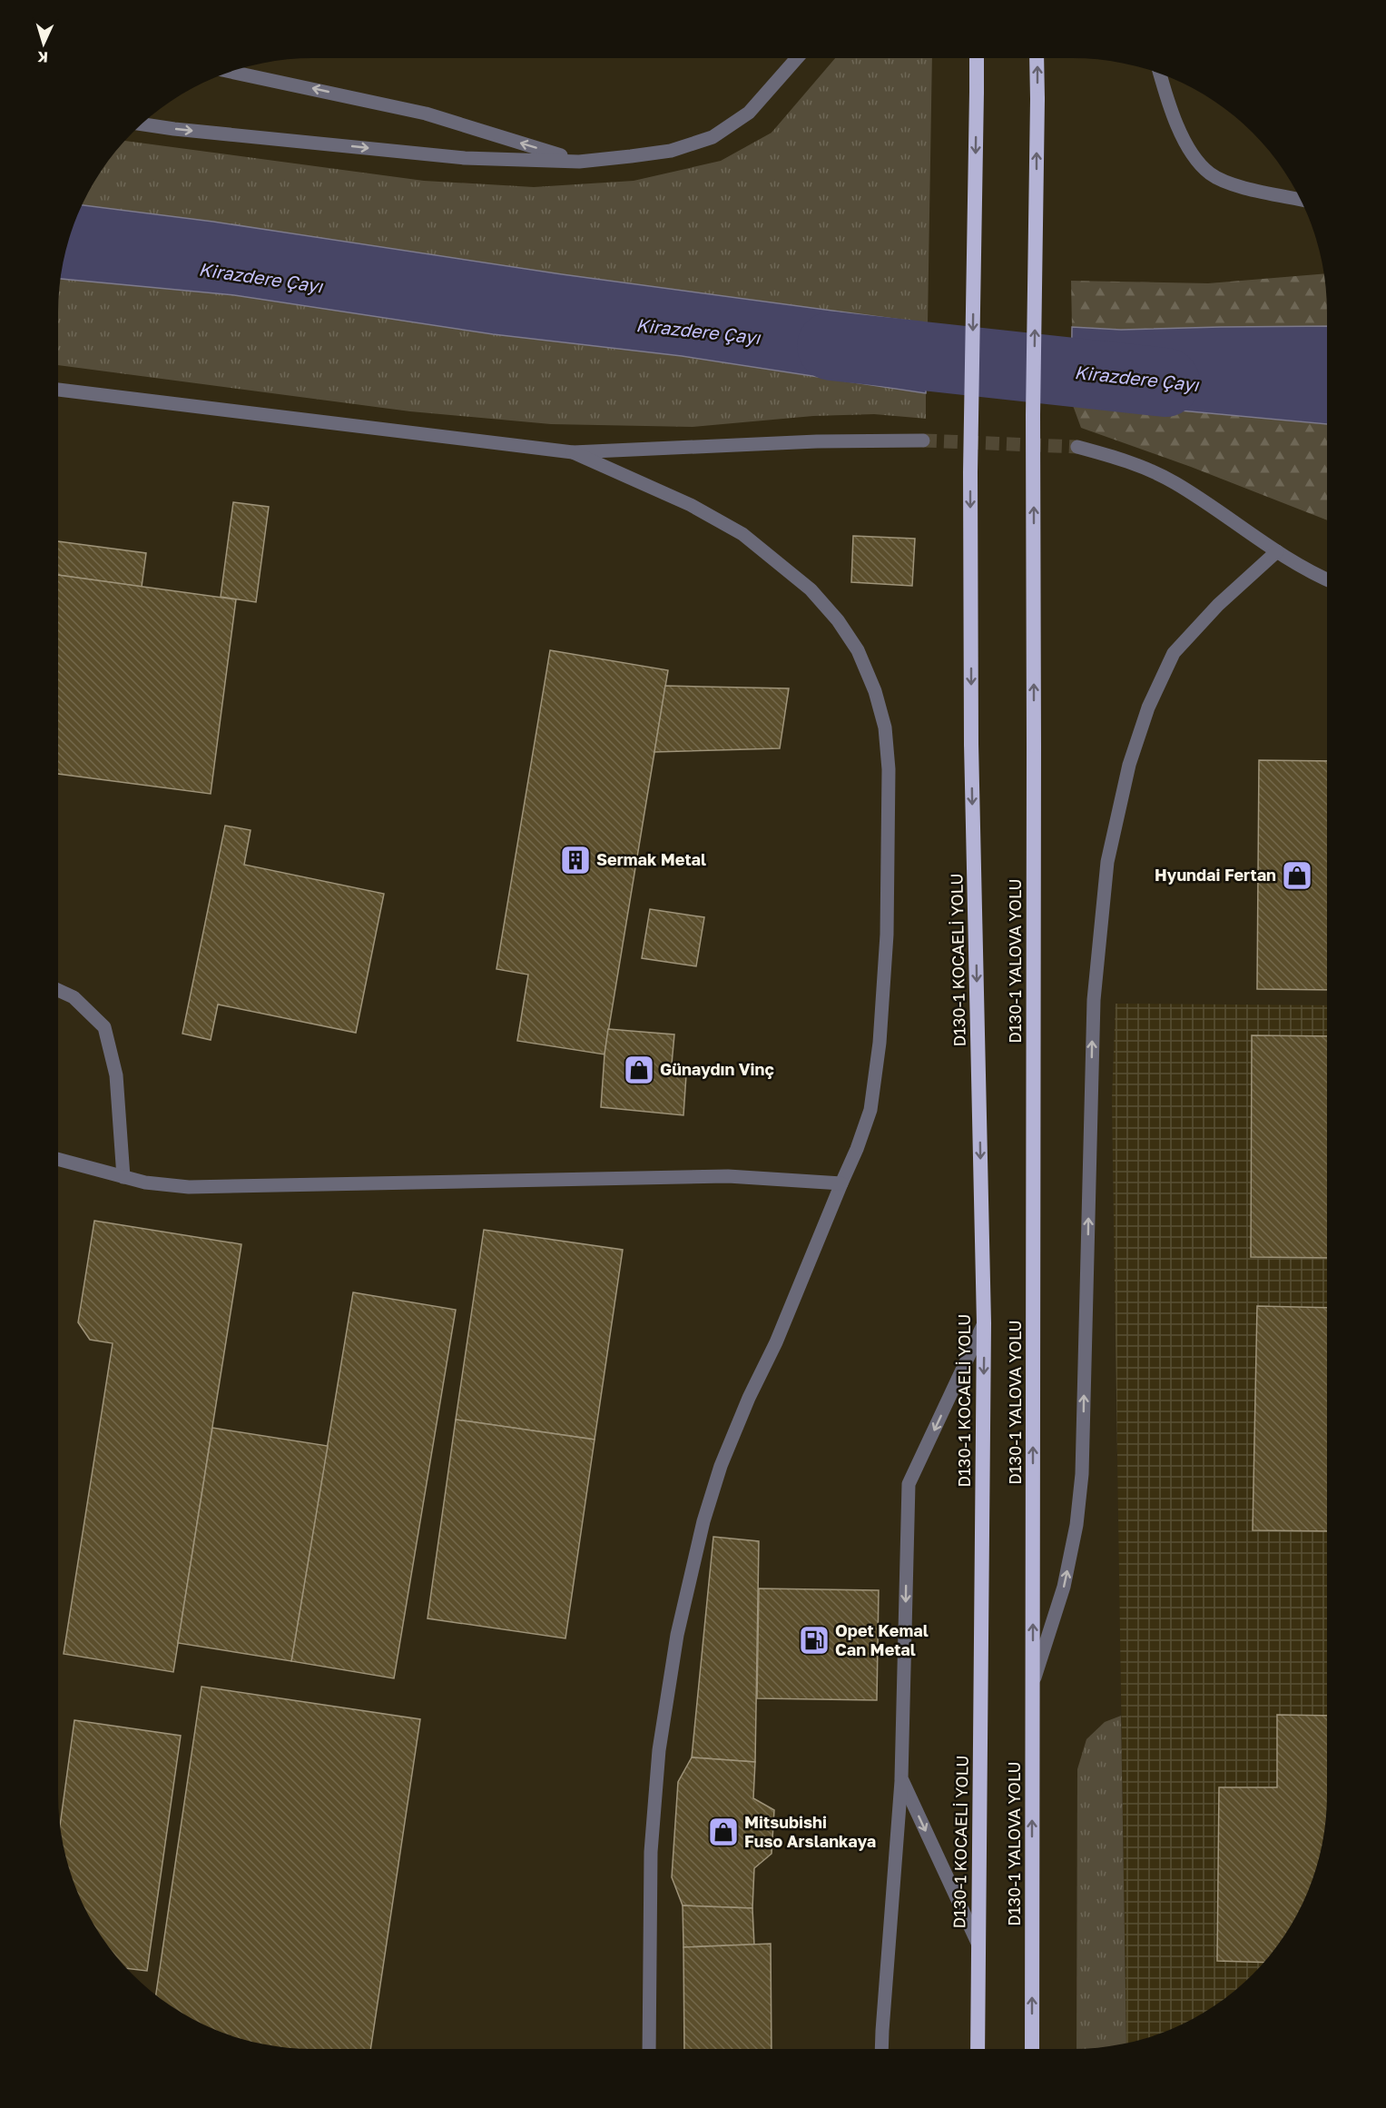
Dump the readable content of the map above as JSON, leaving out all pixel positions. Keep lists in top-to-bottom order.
{
  "streets": {
    "highway": ["D130-1 KOCAELİ YOLU", "D130-1 YALOVA YOLU"]
  },
  "one_way": ["D130-1 KOCAELİ YOLU", "D130-1 YALOVA YOLU"],
  "water": ["Kirazdere Çayı"],
  "places": {
    "building": ["Sermak Metal"],
    "shop": ["Hyundai Fertan", "Günaydın Vinç", "Mitsubishi Fuso Arslankaya"],
    "fuel station": ["Opet Kemal Can Metal"]
  },
  "north": "bottom"
}
